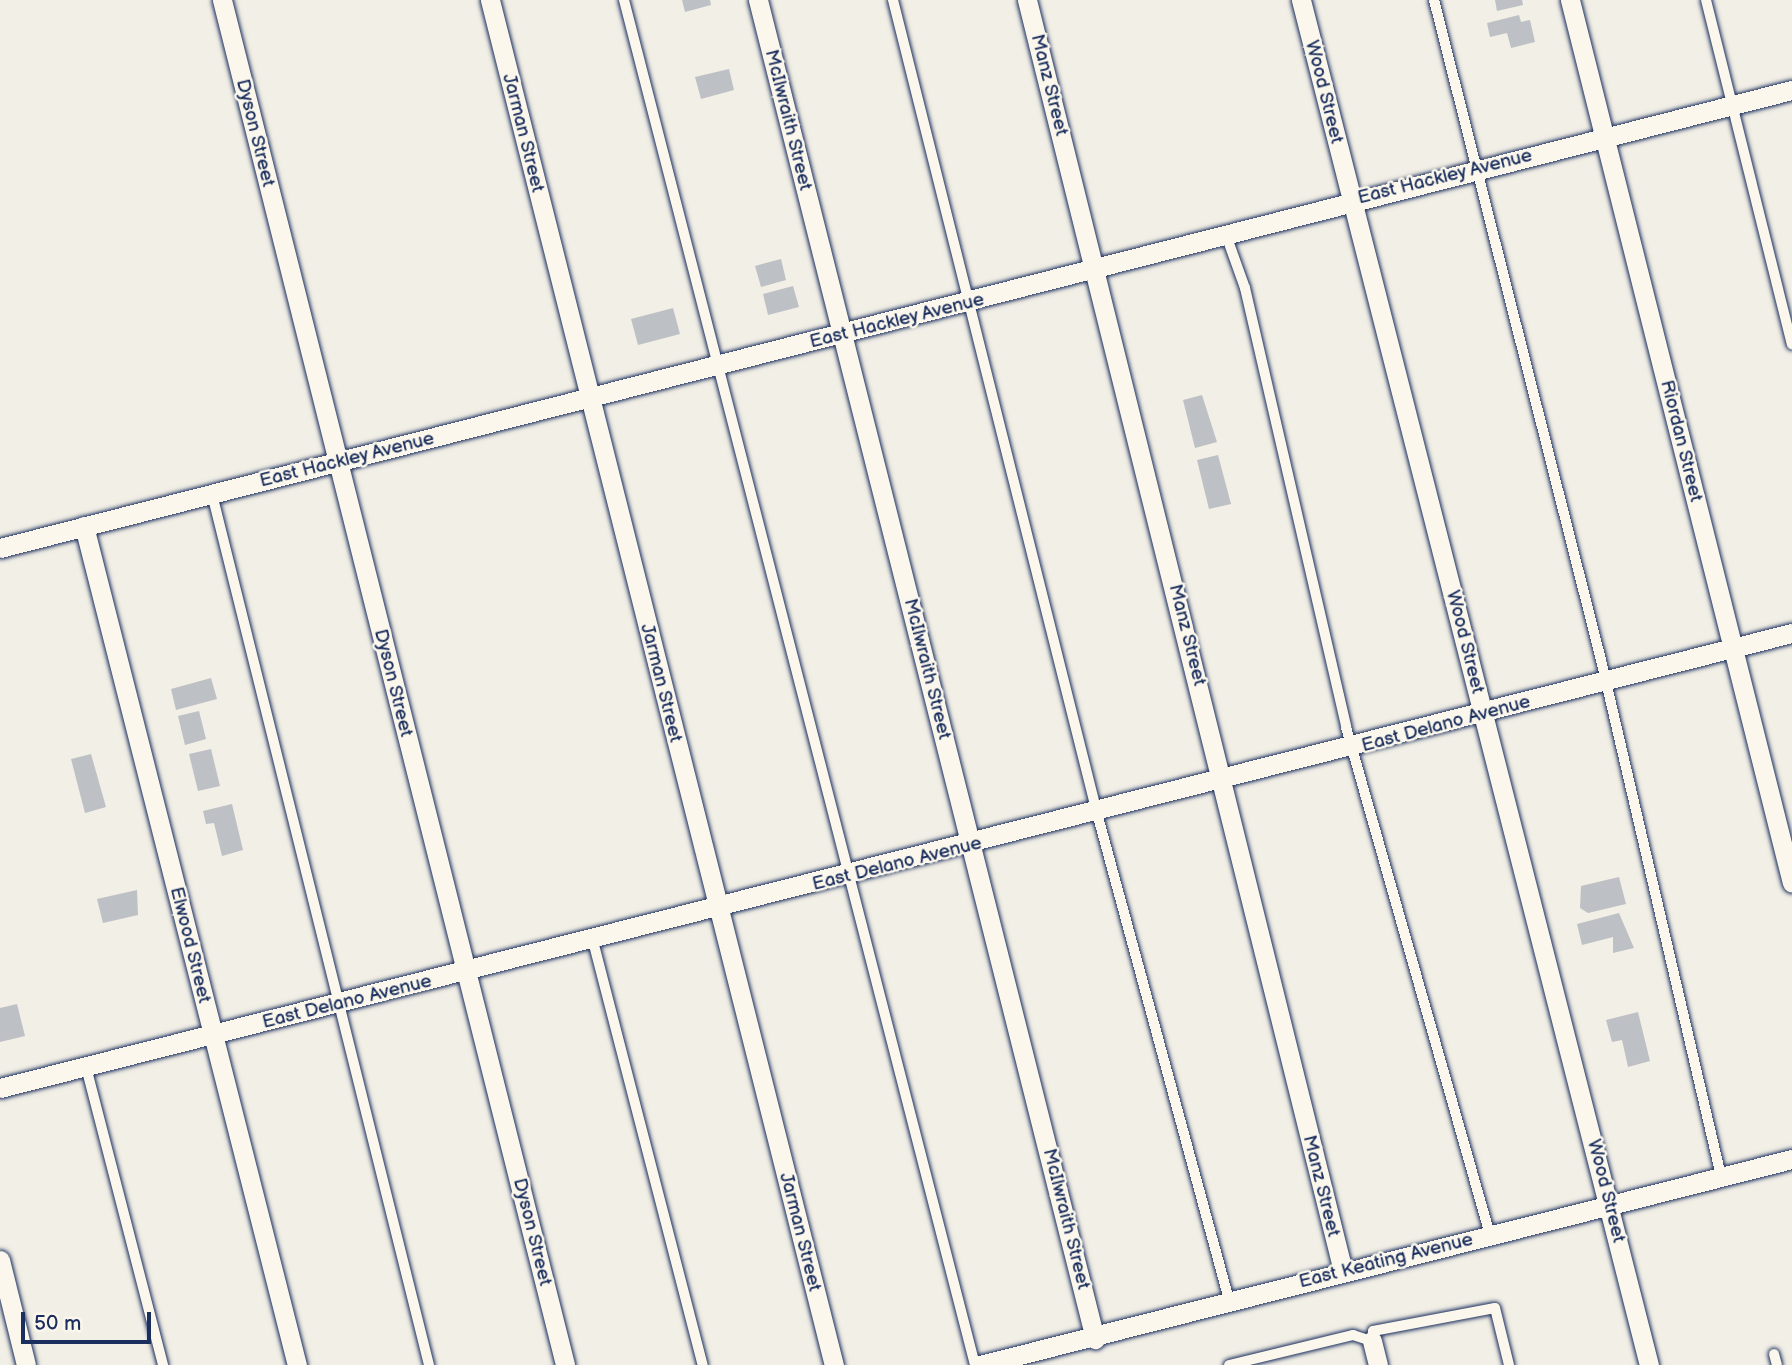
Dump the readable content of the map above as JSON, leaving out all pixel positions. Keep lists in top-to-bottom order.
{
  "streets": {
    "street": [
      "Manz Street",
      "Wood Street",
      "McIlwraith Street",
      "Dyson Street",
      "Jarman Street",
      "East Hackley Avenue",
      "Riordan Street",
      "East Delano Avenue",
      "Elwood Street",
      "East Keating Avenue"
    ]
  },
  "crossings": [
    ["Manz Street", "East Hackley Avenue"],
    ["Manz Street", "East Delano Avenue"],
    ["Manz Street", "East Keating Avenue"],
    ["Wood Street", "East Hackley Avenue"],
    ["Wood Street", "East Delano Avenue"],
    ["Wood Street", "East Keating Avenue"],
    ["McIlwraith Street", "East Hackley Avenue"],
    ["McIlwraith Street", "East Delano Avenue"],
    ["McIlwraith Street", "East Keating Avenue"],
    ["Dyson Street", "East Hackley Avenue"],
    ["Dyson Street", "East Delano Avenue"],
    ["Jarman Street", "East Hackley Avenue"],
    ["Jarman Street", "East Delano Avenue"],
    ["East Hackley Avenue", "Riordan Street"],
    ["East Hackley Avenue", "Elwood Street"],
    ["Riordan Street", "East Delano Avenue"],
    ["East Delano Avenue", "Elwood Street"]
  ],
  "scale_bar": "50 m"
}
